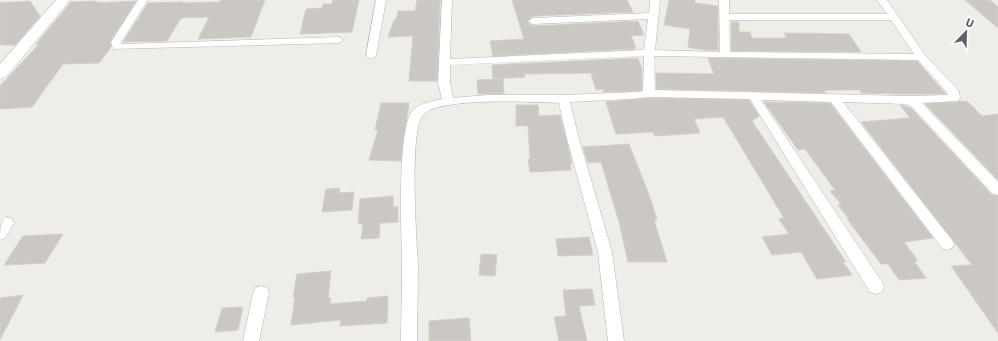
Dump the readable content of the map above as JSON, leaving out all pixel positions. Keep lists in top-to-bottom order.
{
  "north": "top right"
}
